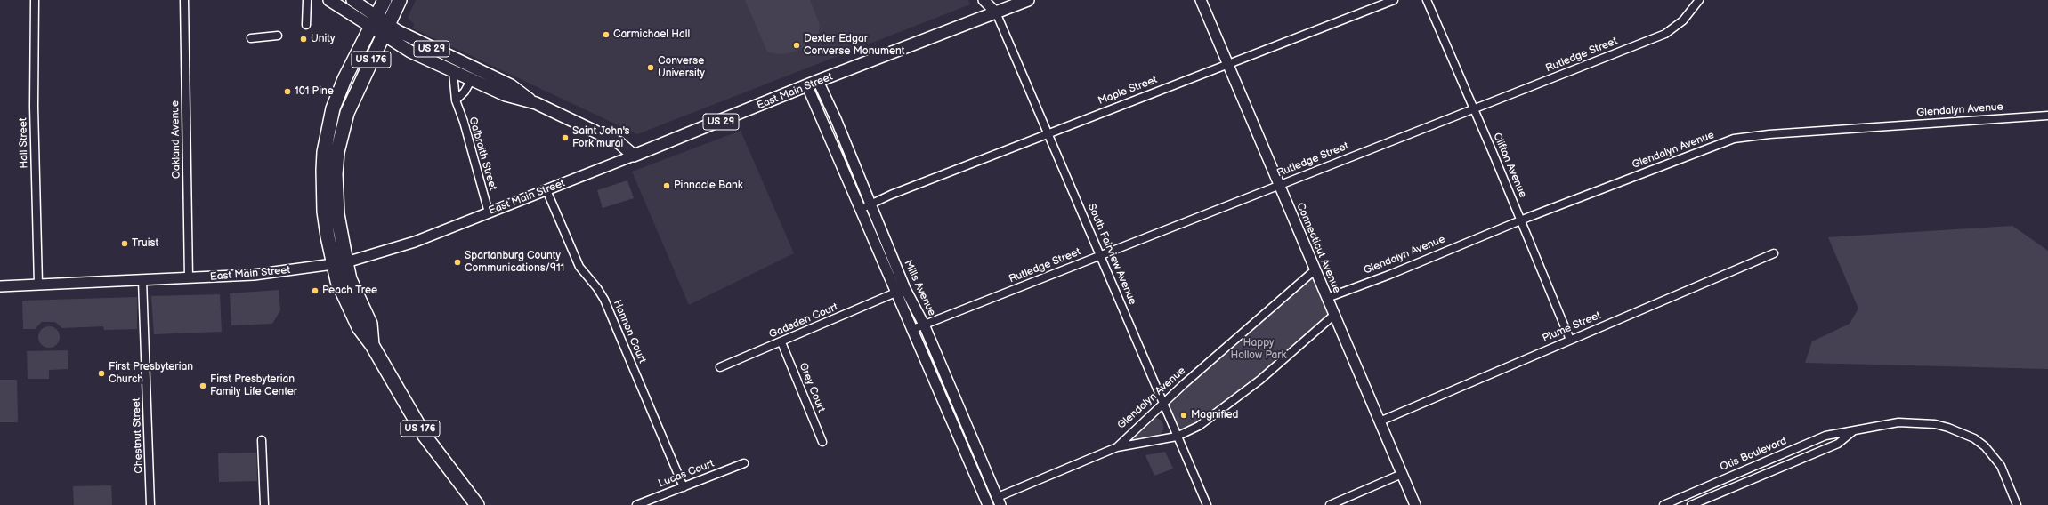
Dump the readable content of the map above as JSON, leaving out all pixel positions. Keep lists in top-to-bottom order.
{
  "streets": {
    "highway": ["US 176"],
    "main road": ["US 29", "East Main Street"],
    "street": [
      "Rutledge Street",
      "Maple Street",
      "Glendalyn Avenue",
      "Oakland Avenue",
      "Hall Street",
      "Galbraith Street",
      "Clifton Avenue",
      "Connecticut Avenue",
      "South Fairview Avenue",
      "Mills Avenue",
      "Gadsden Court",
      "Plume Street",
      "Hannon Court",
      "Grey Court",
      "Chestnut Street",
      "Otis Boulevard",
      "Lucas Court"
    ]
  },
  "crossings": [
    ["US 29", "US 176"],
    ["US 29", "East Main Street"],
    ["US 29", "Galbraith Street"],
    ["Rutledge Street", "Clifton Avenue"],
    ["Rutledge Street", "Connecticut Avenue"],
    ["Rutledge Street", "South Fairview Avenue"],
    ["Rutledge Street", "Mills Avenue"],
    ["US 176", "East Main Street"],
    ["Maple Street", "Connecticut Avenue"],
    ["Maple Street", "South Fairview Avenue"],
    ["Maple Street", "Mills Avenue"],
    ["East Main Street", "Oakland Avenue"],
    ["East Main Street", "Hall Street"],
    ["East Main Street", "Galbraith Street"],
    ["East Main Street", "South Fairview Avenue"],
    ["East Main Street", "Mills Avenue"],
    ["East Main Street", "Hannon Court"],
    ["East Main Street", "Chestnut Street"],
    ["Glendalyn Avenue", "Clifton Avenue"],
    ["Glendalyn Avenue", "Connecticut Avenue"],
    ["Glendalyn Avenue", "South Fairview Avenue"],
    ["Glendalyn Avenue", "Mills Avenue"],
    ["Clifton Avenue", "Plume Street"],
    ["Connecticut Avenue", "Plume Street"],
    ["Mills Avenue", "Gadsden Court"],
    ["Gadsden Court", "Grey Court"],
    ["Hannon Court", "Lucas Court"]
  ],
  "parks": ["Happy Hollow Park"],
  "places": [
    "Carmichael Hall",
    "Unity",
    "Dexter Edgar Converse Monument",
    "Converse University",
    "101 Pine",
    "Saint John's Fork mural",
    "Pinnacle Bank",
    "Truist",
    "Spartanburg County Communications/911",
    "Peach Tree",
    "First Presbyterian Church",
    "First Presbyterian Family Life Center",
    "Magnified"
  ]
}
